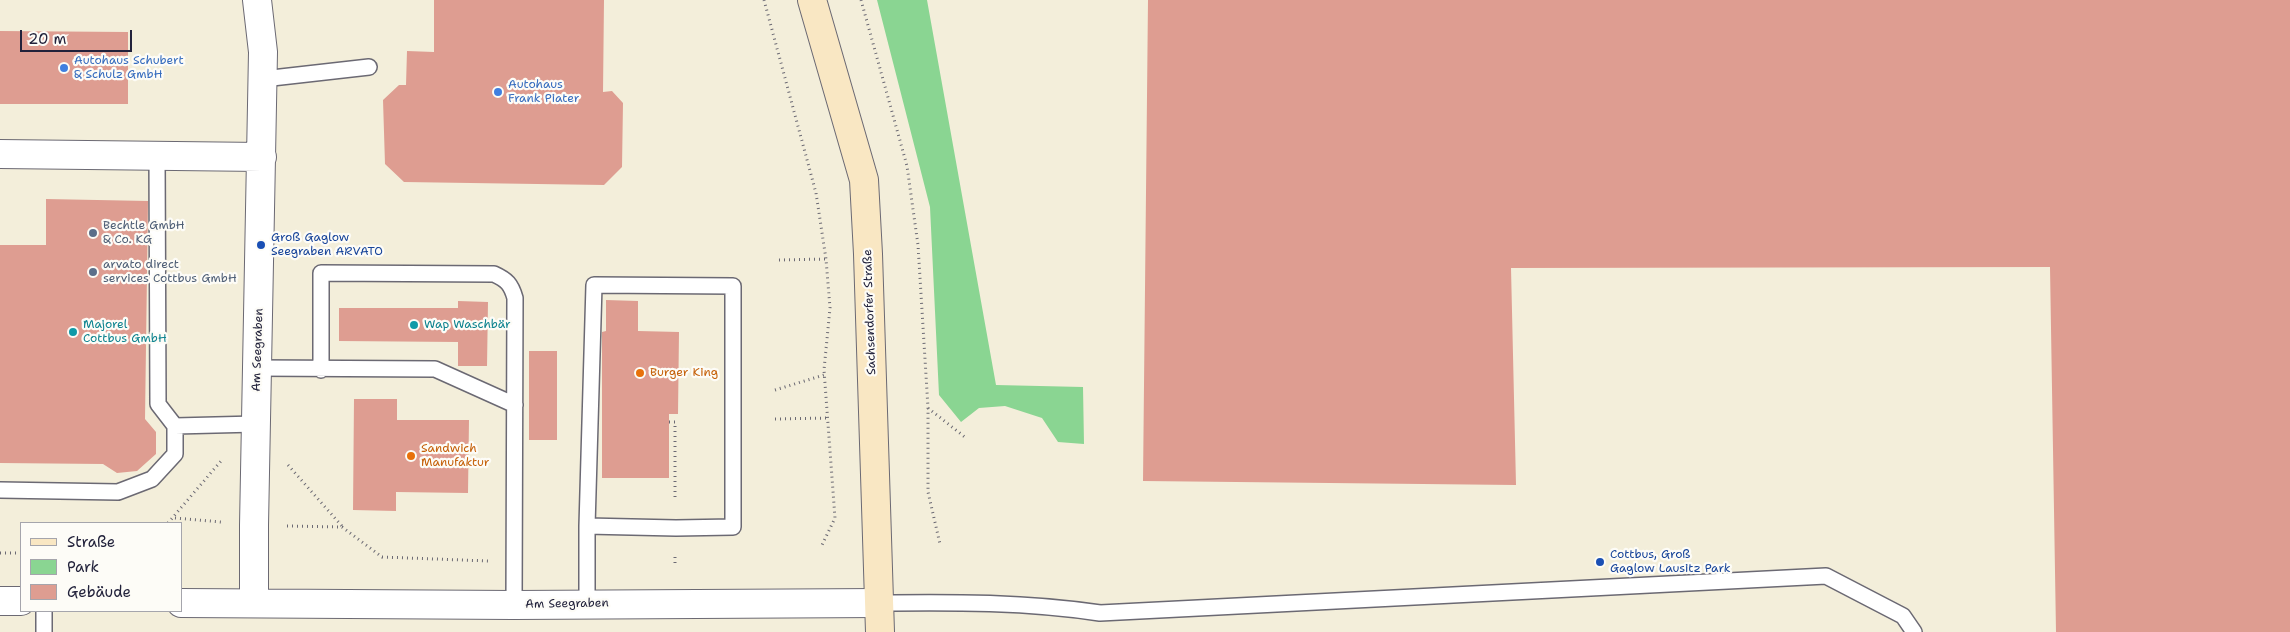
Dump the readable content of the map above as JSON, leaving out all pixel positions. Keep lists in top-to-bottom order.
{
  "streets": {
    "main road": ["Sachsendorfer Straße"],
    "street": ["Am Seegraben"]
  },
  "crossings": [
    ["Sachsendorfer Straße", "Am Seegraben"]
  ],
  "places": [
    "Autohaus Schubert & Schulz GmbH",
    "Autohaus Frank Piater",
    "Bechtle GmbH & Co. KG",
    "Groß Gaglow Seegraben ARVATO",
    "arvato direct services Cottbus GmbH",
    "Wap Waschbär",
    "Majorel Cottbus GmbH",
    "Burger King",
    "Sandwich Manufaktur",
    "Cottbus, Groß Gaglow Lausitz Park"
  ],
  "legend": ["Straße", "Park", "Gebäude"],
  "scale_bar": "20 m"
}
